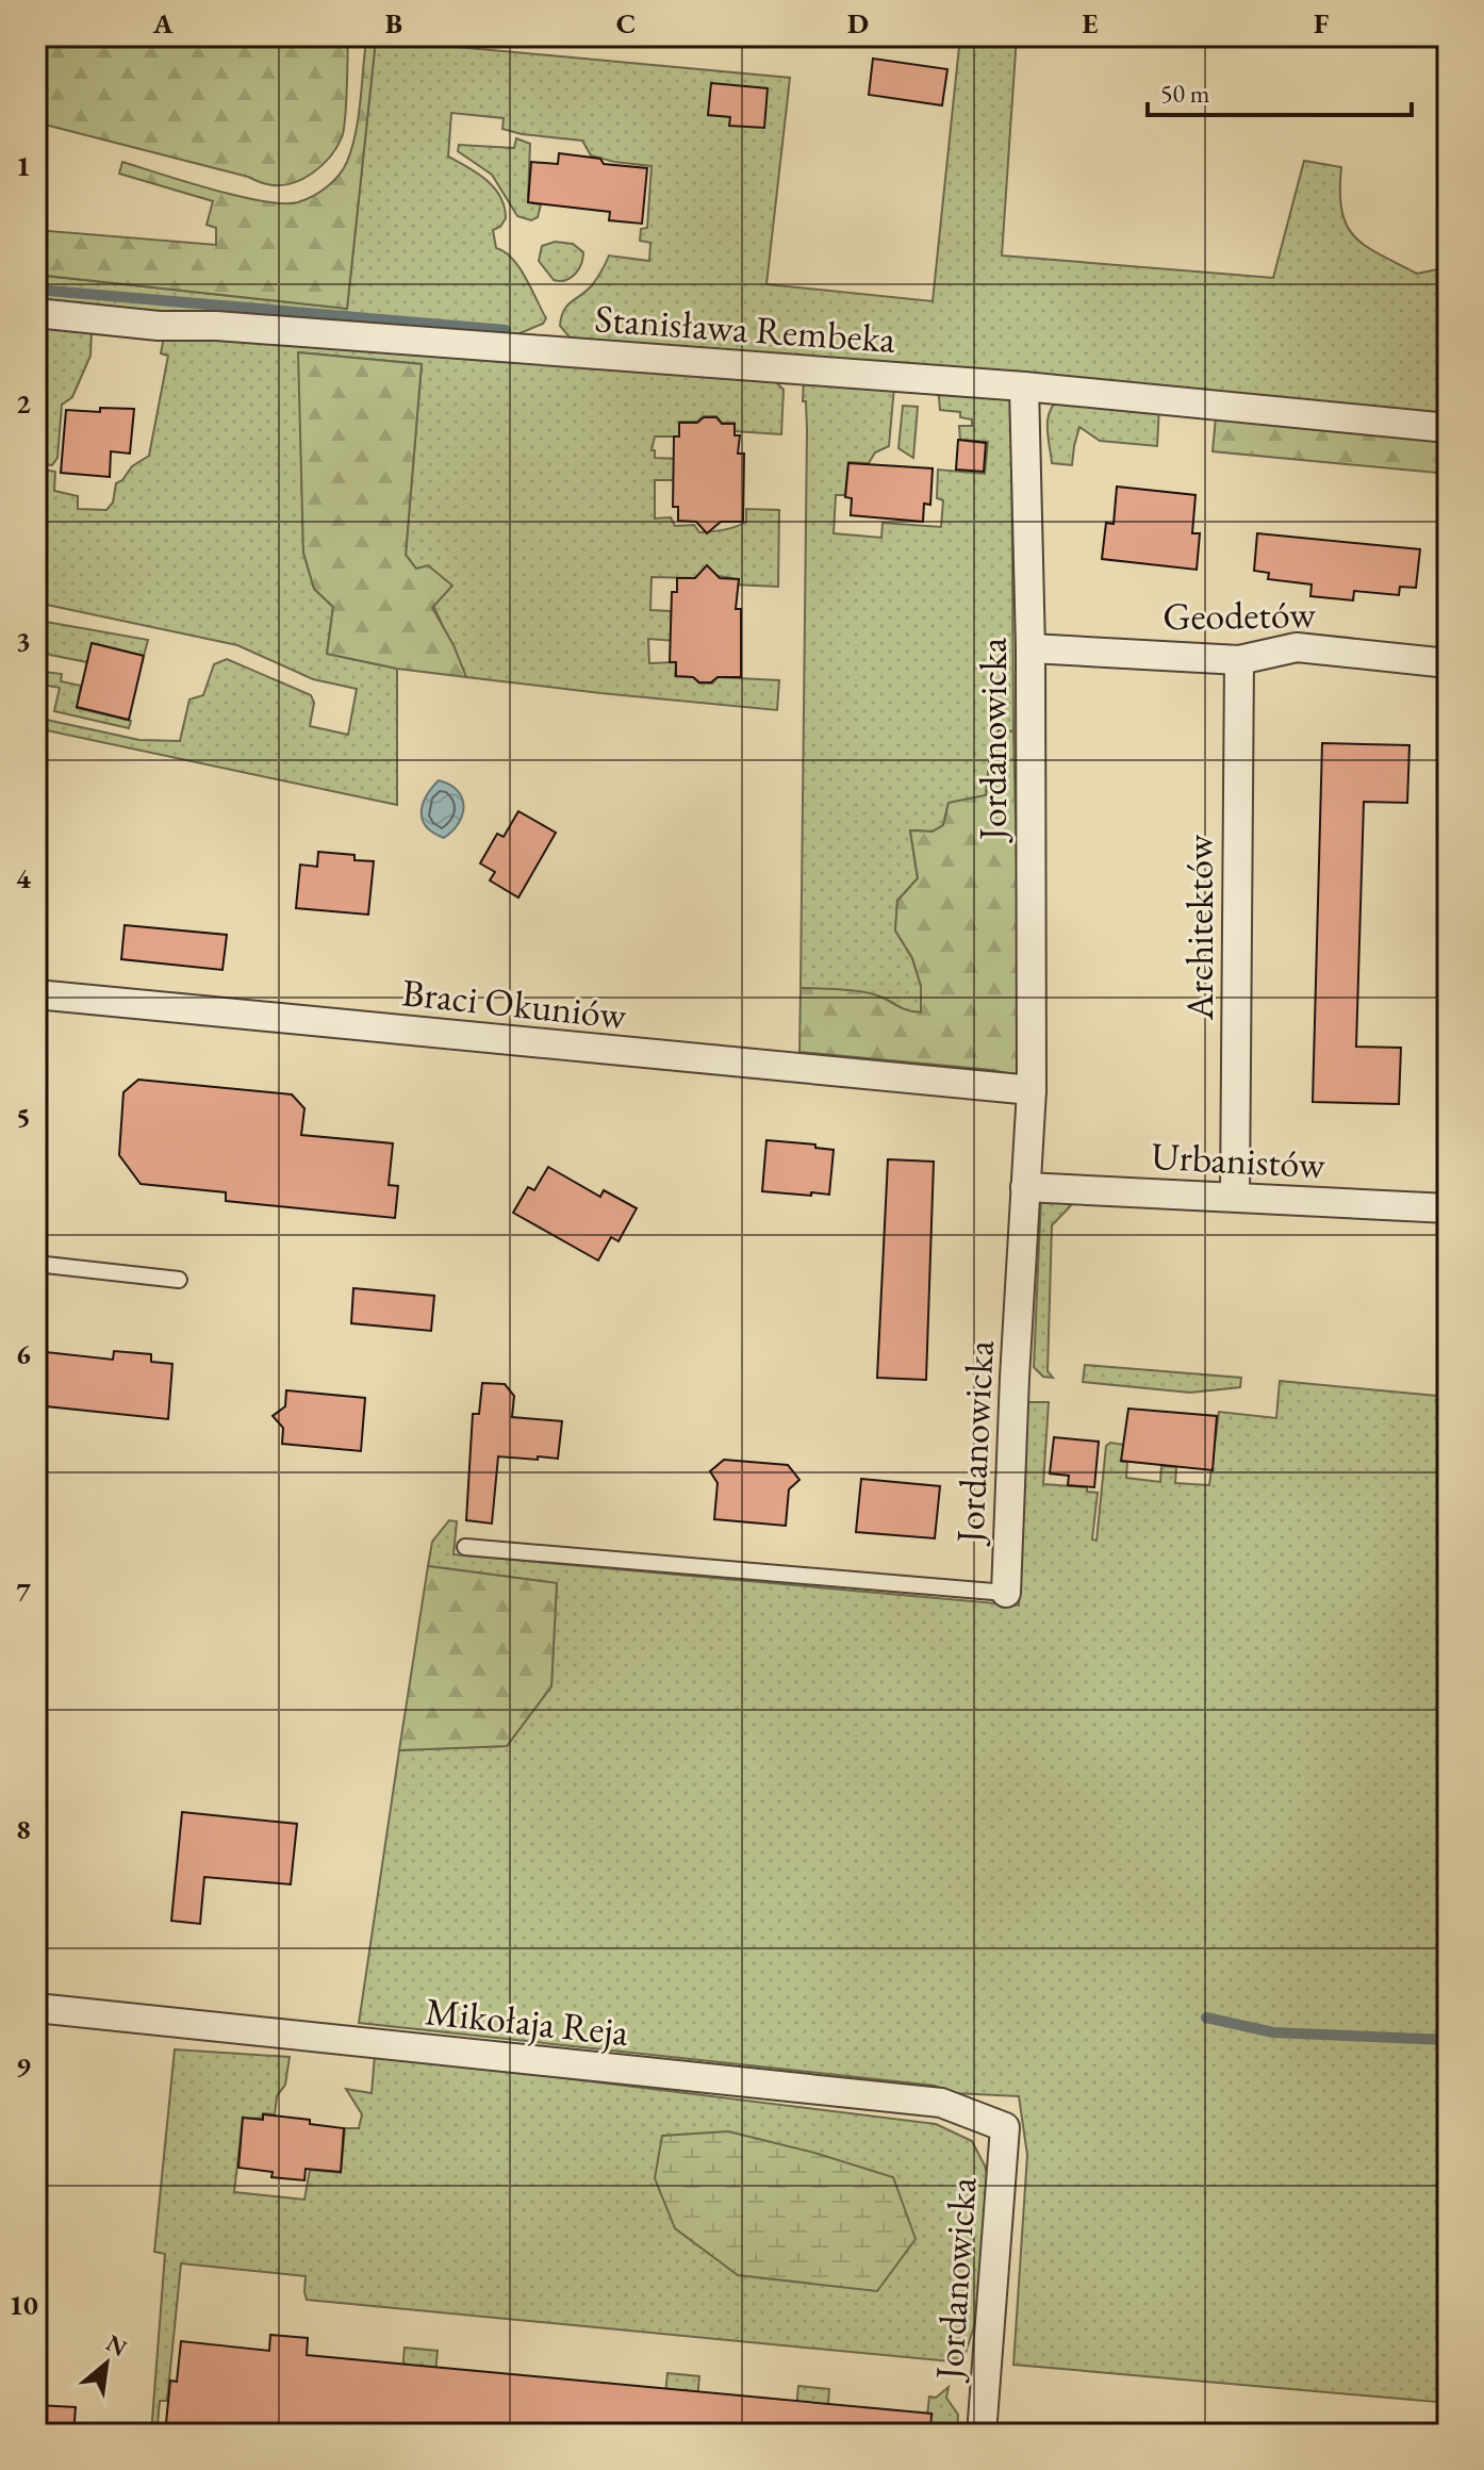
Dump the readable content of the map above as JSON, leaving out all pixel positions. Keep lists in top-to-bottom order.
{
  "streets": {
    "street": [
      "Stanisława Rembeka",
      "Geodetów",
      "Jordanowicka",
      "Architektów",
      "Braci Okuniów",
      "Urbanistów",
      "Mikołaja Reja"
    ]
  },
  "crossings": [
    ["Stanisława Rembeka", "Jordanowicka"],
    ["Geodetów", "Jordanowicka"],
    ["Geodetów", "Architektów"],
    ["Jordanowicka", "Braci Okuniów"],
    ["Jordanowicka", "Urbanistów"],
    ["Jordanowicka", "Mikołaja Reja"],
    ["Architektów", "Urbanistów"]
  ],
  "scale_bar": "50 m",
  "north": "top right",
  "grid": {
    "columns": [
      "A",
      "B",
      "C",
      "D",
      "E",
      "F"
    ],
    "rows": [
      "1",
      "2",
      "3",
      "4",
      "5",
      "6",
      "7",
      "8",
      "9",
      "10"
    ]
  }
}
